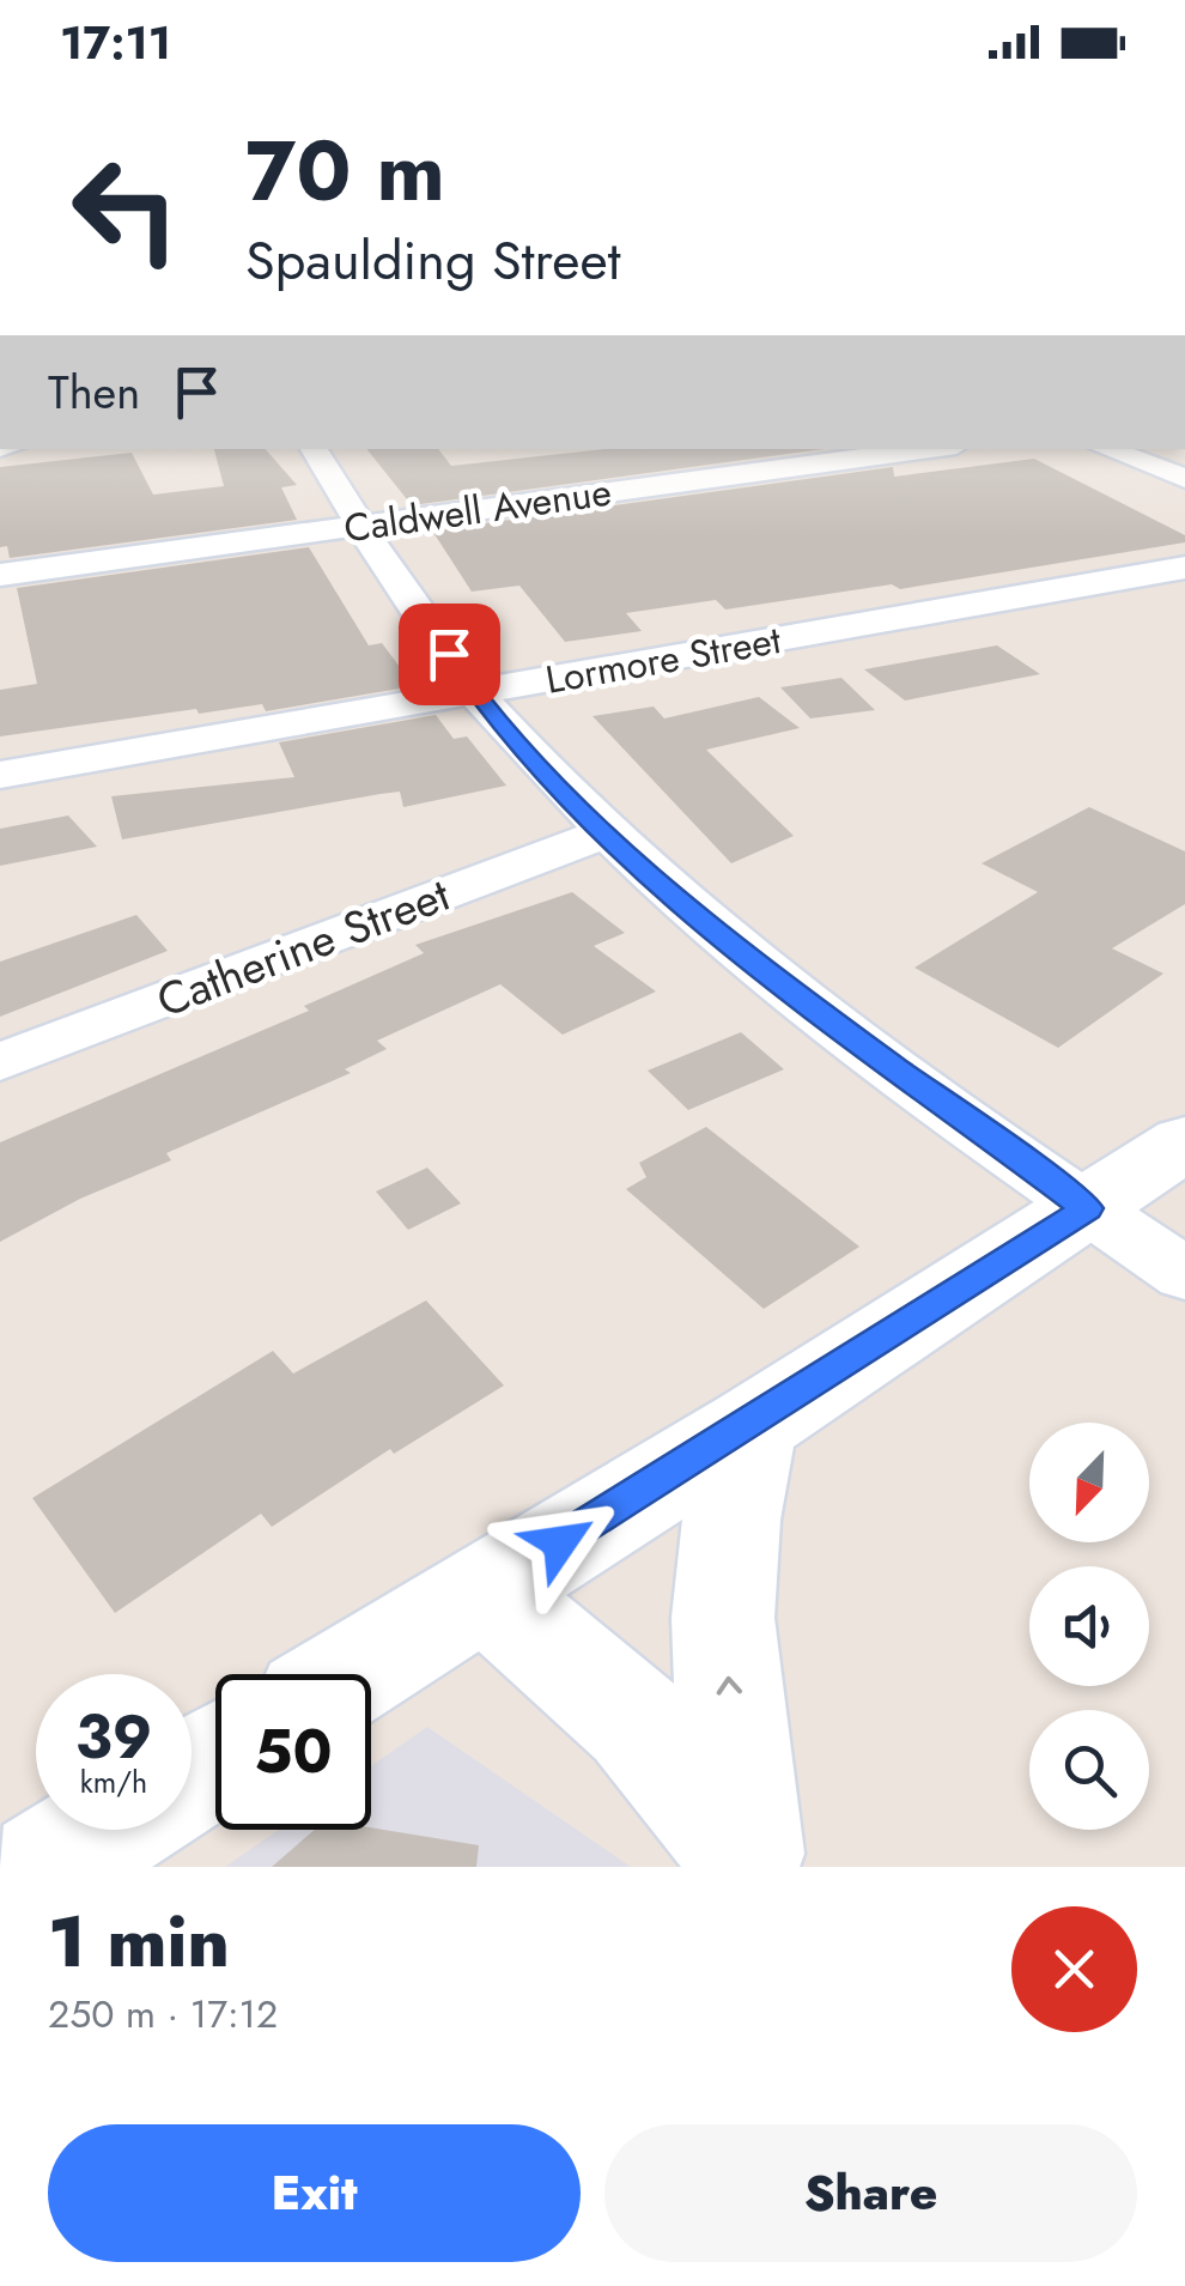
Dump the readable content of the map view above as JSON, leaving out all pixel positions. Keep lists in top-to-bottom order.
{
  "streets": {
    "street": ["Caldwell Avenue", "Lormore Street", "Catherine Street"]
  },
  "north": "bottom left",
  "page": {
    "status": "17:11",
    "turn": ["70 m", "Spaulding Street"],
    "then": "Then",
    "speed": "39 km/h",
    "limit": "50",
    "heading": ["1 min", "250 m · 17:12"],
    "buttons": ["Exit", "Share"]
  }
}
